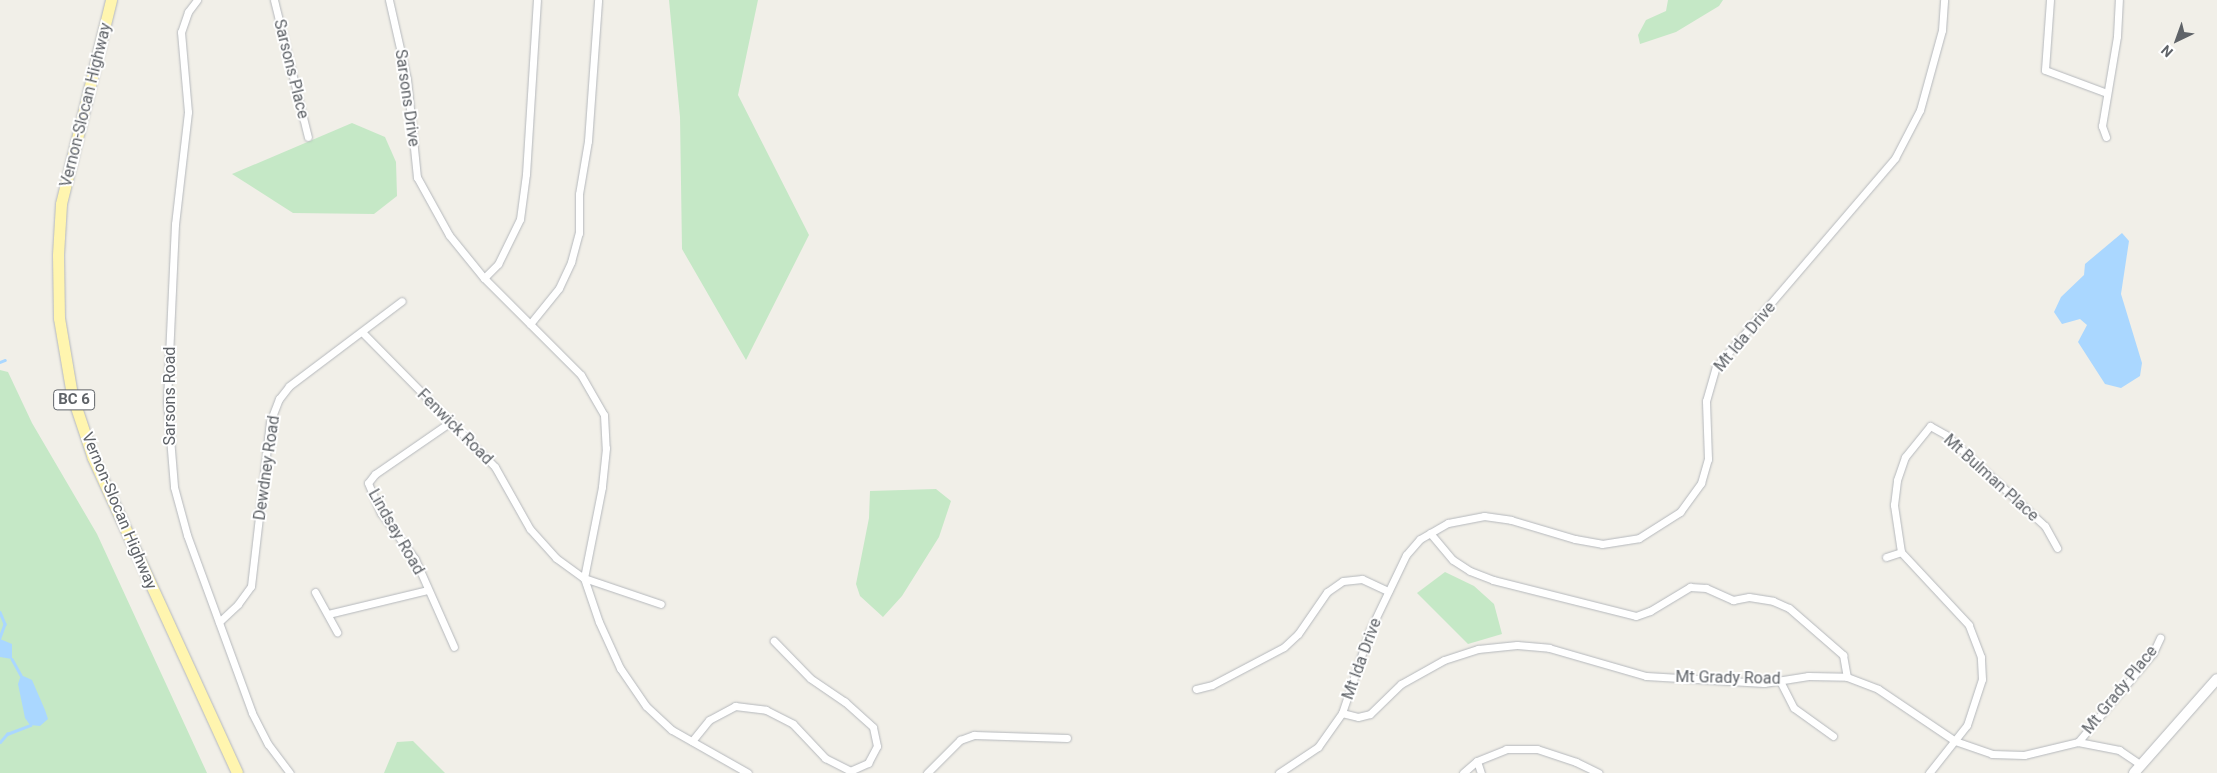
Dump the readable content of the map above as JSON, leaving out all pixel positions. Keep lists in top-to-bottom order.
{
  "streets": {
    "main road": ["Vernon-Slocan Highway", "BC 6"],
    "street": [
      "Sarsons Place",
      "Sarsons Drive",
      "Mt Ida Drive",
      "Sarsons Road",
      "Fenwick Road",
      "Dewdney Road",
      "Mt Bulman Place",
      "Lindsay Road",
      "Mt Grady Road",
      "Mt Grady Place"
    ]
  },
  "crossings": [
    ["Sarsons Drive", "Fenwick Road"],
    ["Mt Ida Drive", "Mt Grady Road"],
    ["Sarsons Road", "Dewdney Road"],
    ["Fenwick Road", "Dewdney Road"],
    ["Fenwick Road", "Lindsay Road"],
    ["Mt Grady Road", "Mt Grady Place"]
  ],
  "north": "bottom left"
}
